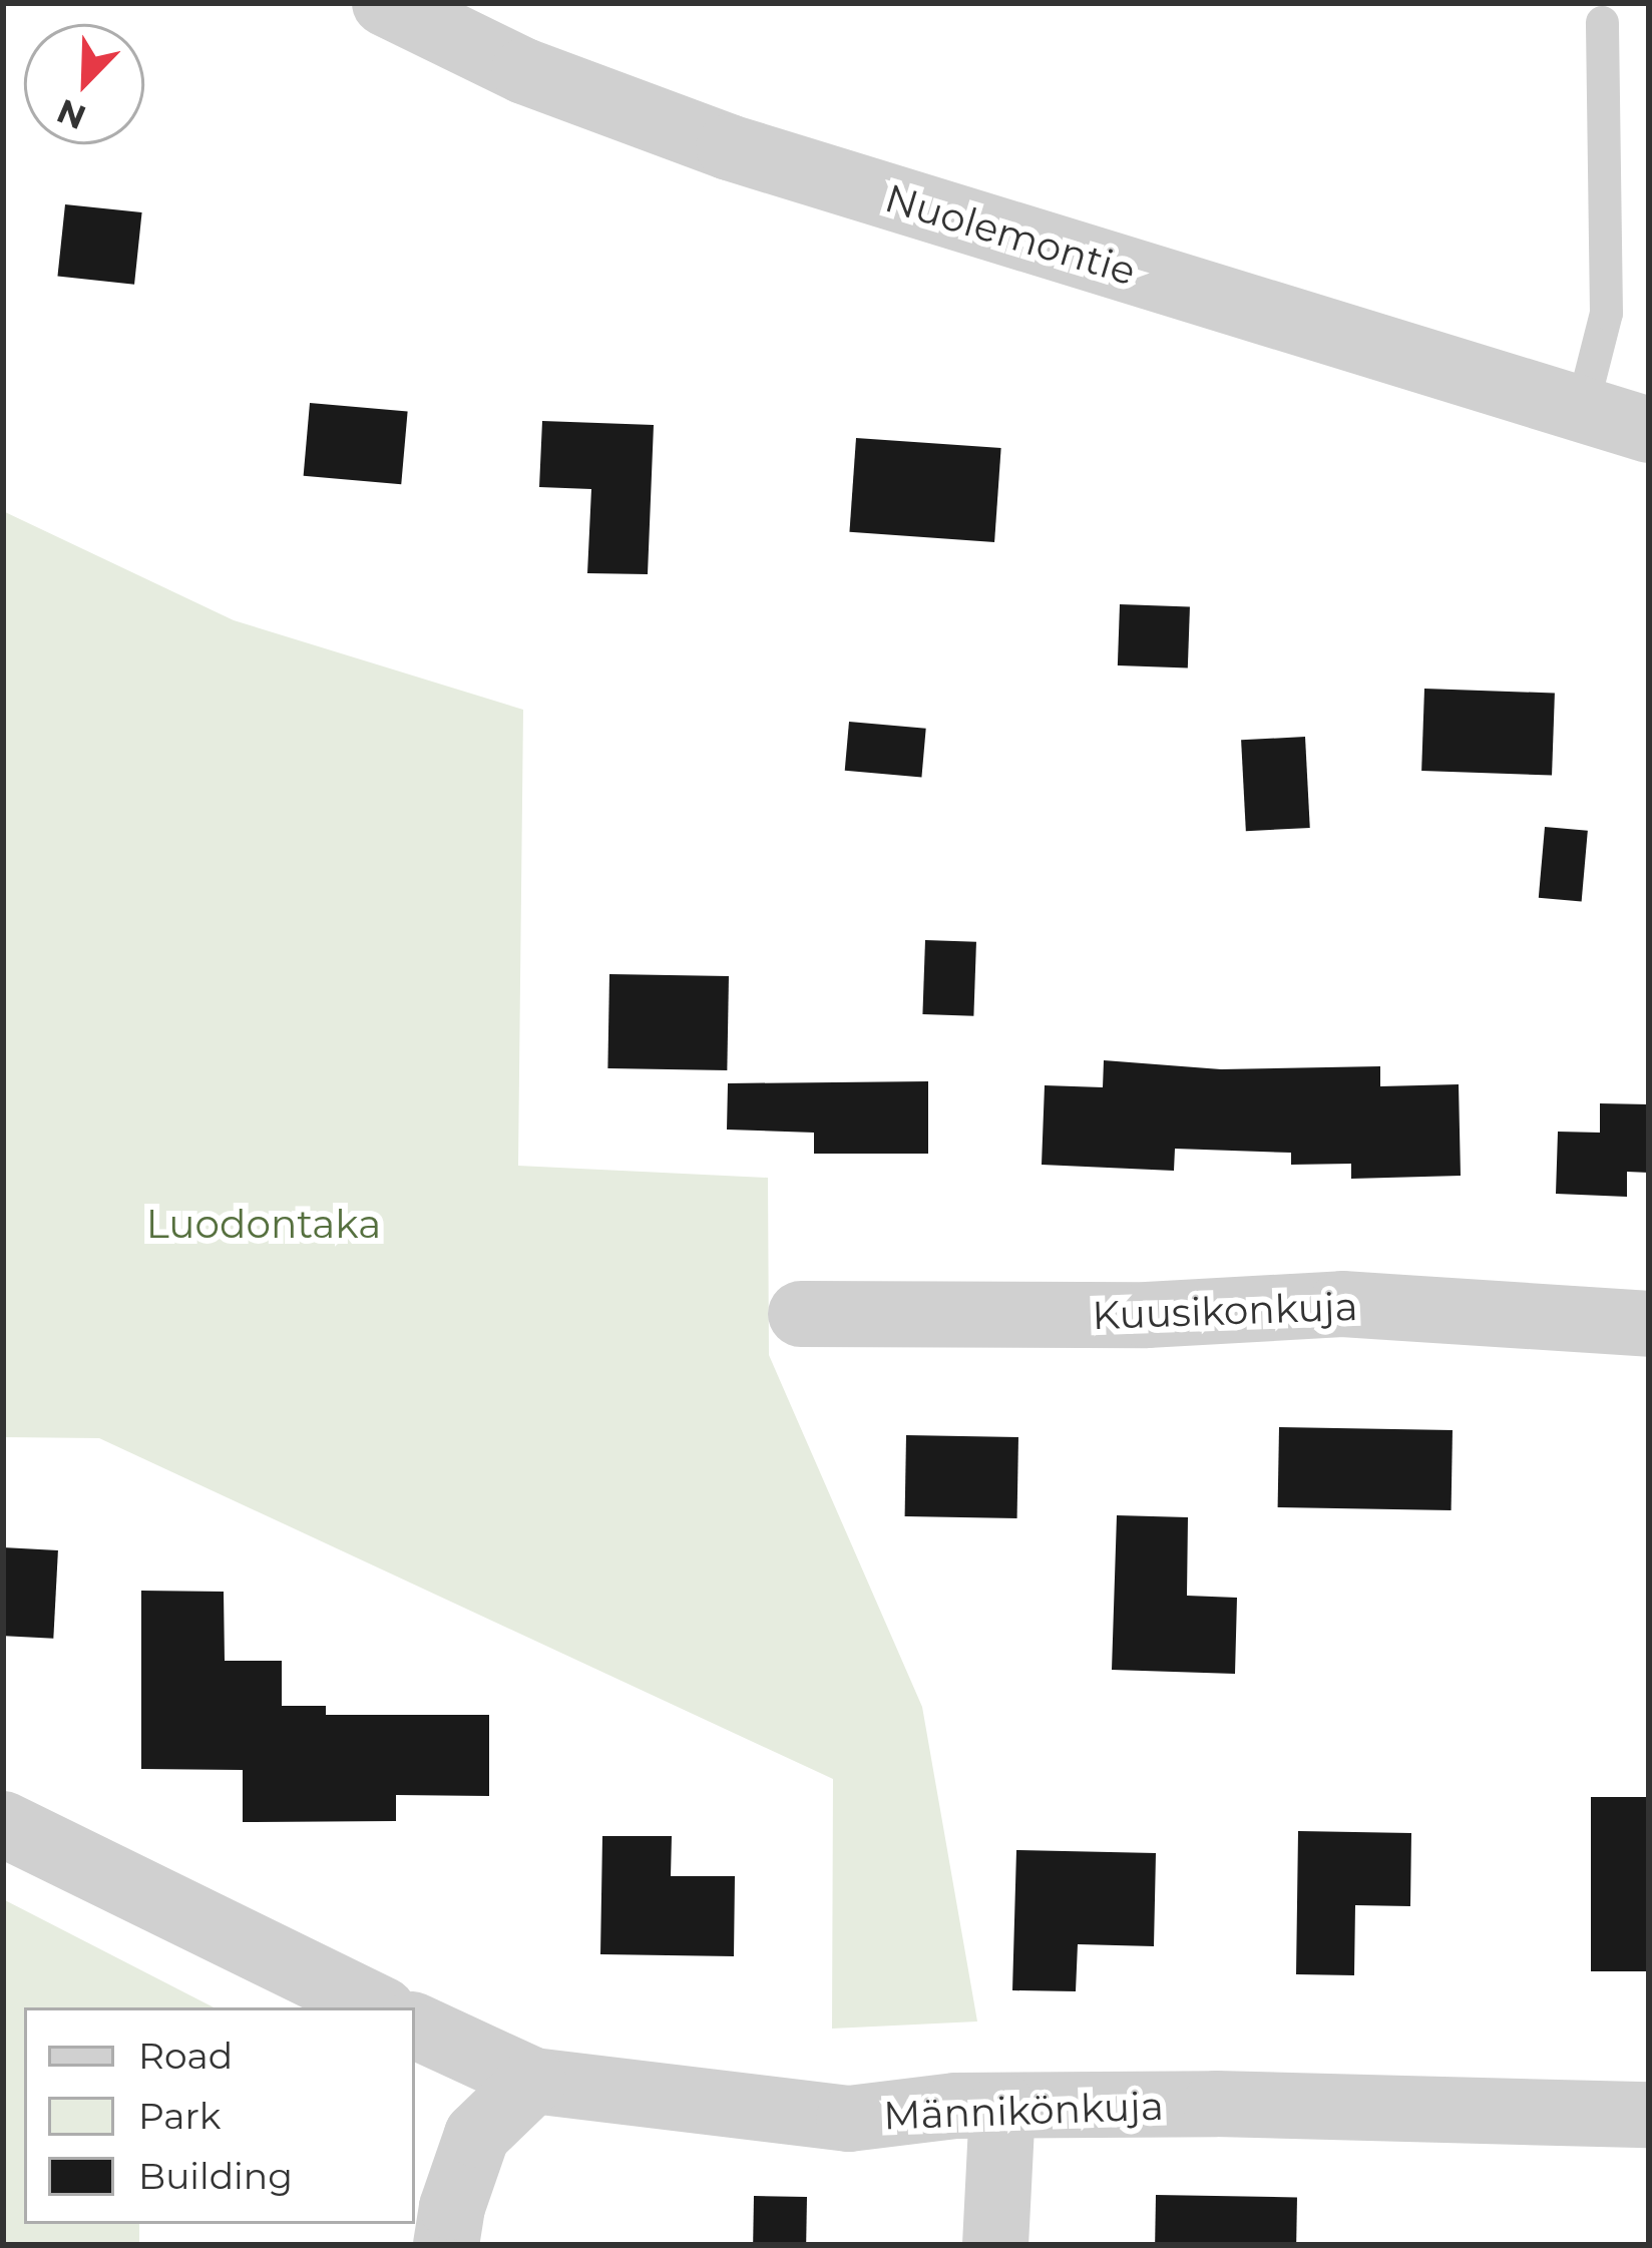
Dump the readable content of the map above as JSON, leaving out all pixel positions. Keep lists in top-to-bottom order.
{
  "streets": {
    "street": ["Nuolemontie", "Kuusikonkuja", "Männikönkuja"]
  },
  "parks": ["Luodontaka"],
  "legend": ["Road", "Park", "Building"],
  "north": "bottom left"
}
